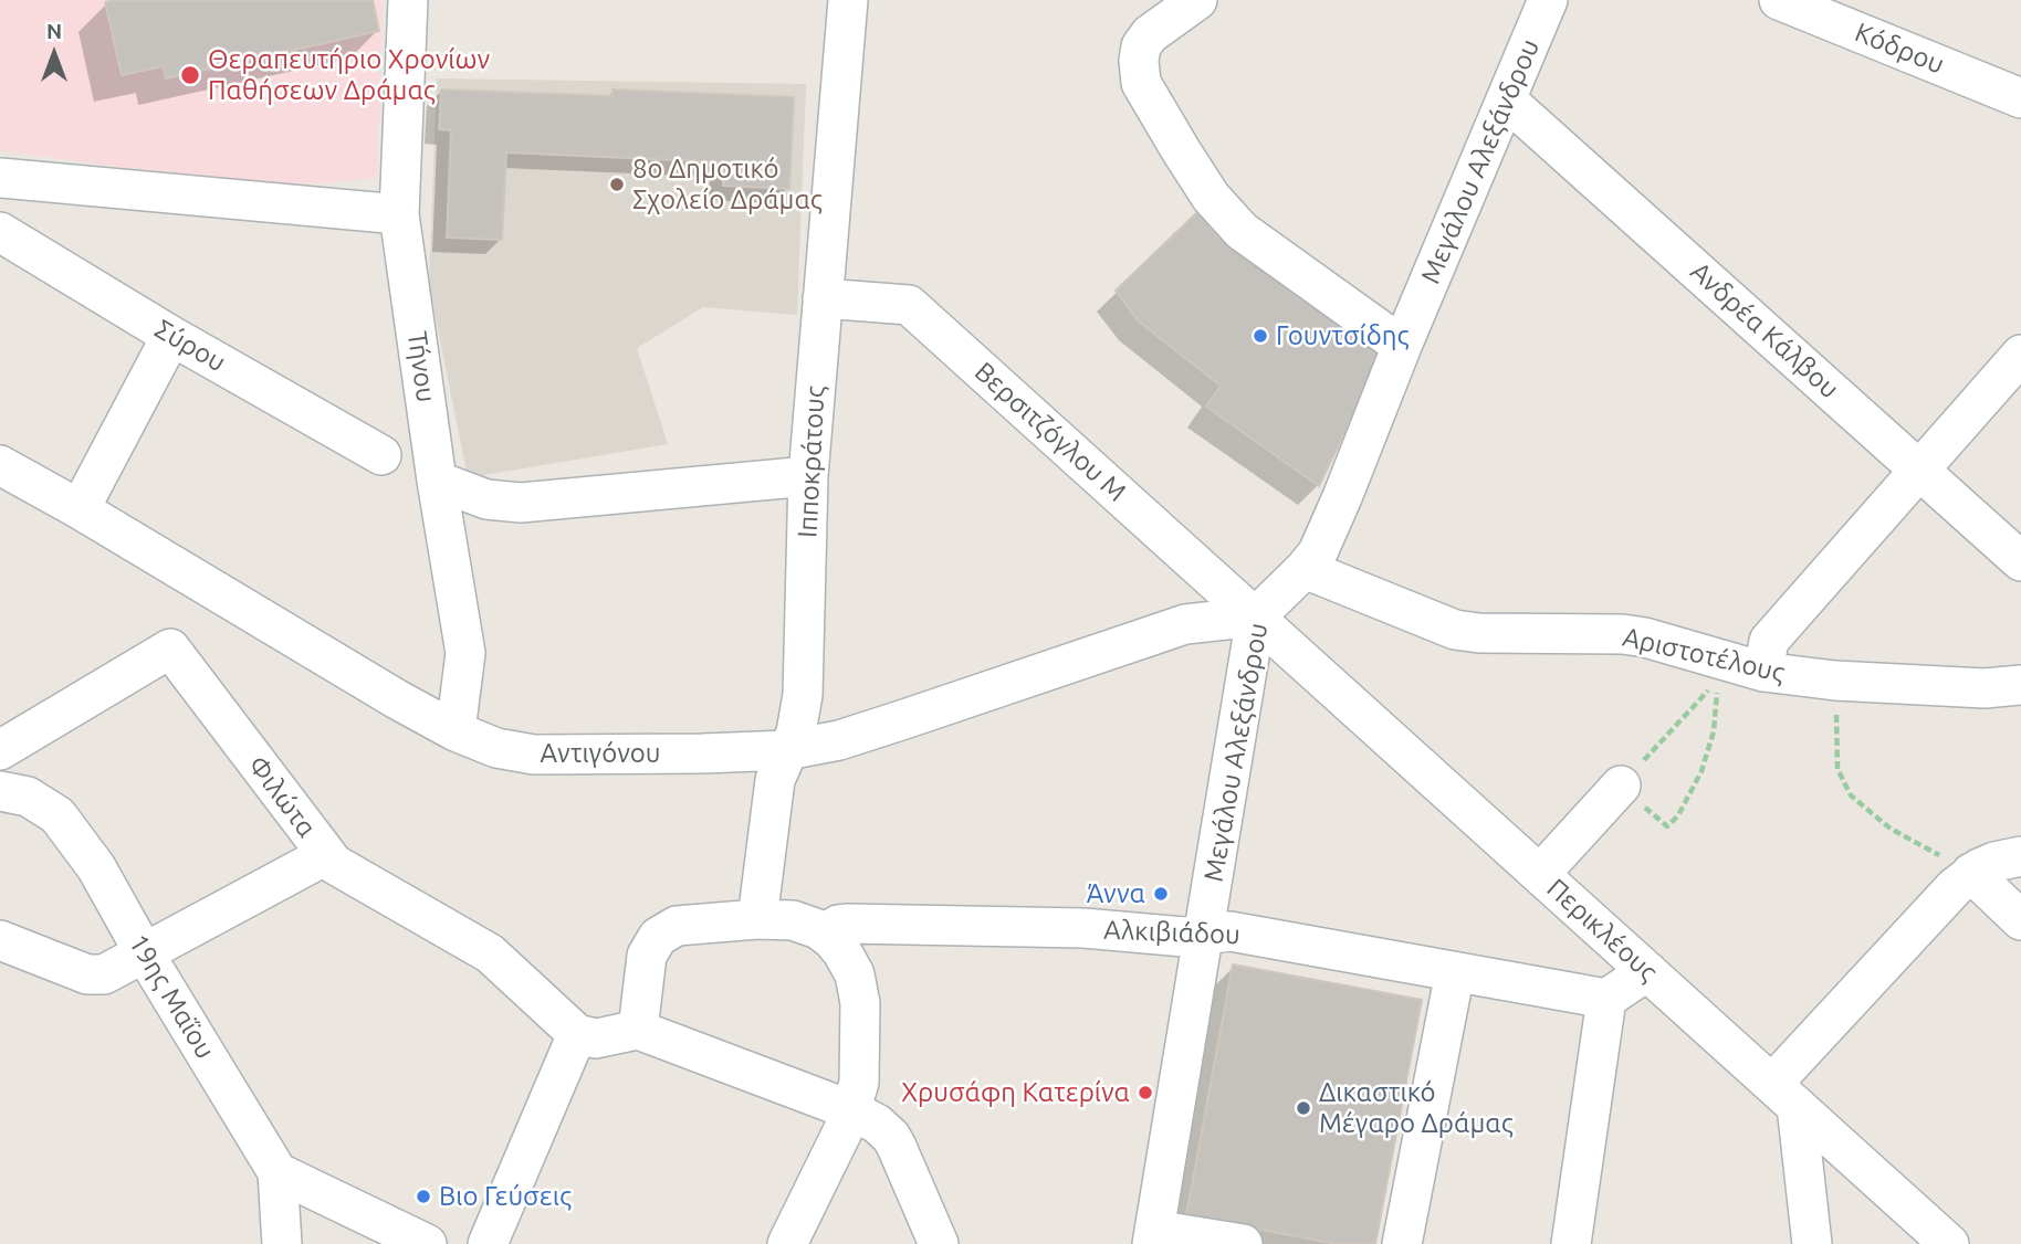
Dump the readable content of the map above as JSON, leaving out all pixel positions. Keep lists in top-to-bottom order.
{
  "streets": {
    "street": [
      "Κόδρου",
      "Μεγάλου Αλεξάνδρου",
      "Ανδρέα Κάλβου",
      "Σύρου",
      "Τήνου",
      "Βερσιτζόγλου Μ",
      "Ιπποκράτους",
      "Αριστοτέλους",
      "Αντιγόνου",
      "Φιλώτα",
      "Περικλέους",
      "Αλκιβιάδου",
      "19ης Μαΐου"
    ]
  },
  "crossings": [
    ["Μεγάλου Αλεξάνδρου", "Ανδρέα Κάλβου"],
    ["Μεγάλου Αλεξάνδρου", "Βερσιτζόγλου Μ"],
    ["Μεγάλου Αλεξάνδρου", "Αριστοτέλους"],
    ["Μεγάλου Αλεξάνδρου", "Αντιγόνου"],
    ["Μεγάλου Αλεξάνδρου", "Περικλέους"],
    ["Μεγάλου Αλεξάνδρου", "Αλκιβιάδου"],
    ["Τήνου", "Αντιγόνου"],
    ["Βερσιτζόγλου Μ", "Ιπποκράτους"],
    ["Βερσιτζόγλου Μ", "Αντιγόνου"],
    ["Βερσιτζόγλου Μ", "Περικλέους"],
    ["Ιπποκράτους", "Αντιγόνου"],
    ["Αντιγόνου", "Περικλέους"]
  ],
  "places": [
    "Θεραπευτήριο Χρονίων Παθήσεων Δράμας",
    "8ο Δημοτικό Σχολείο Δράμας",
    "Γουντσίδης",
    "Άννα",
    "Χρυσάφη Κατερίνα",
    "Δικαστικό Μέγαρο Δράμας",
    "Βιο Γεύσεις"
  ],
  "north": "top"
}
